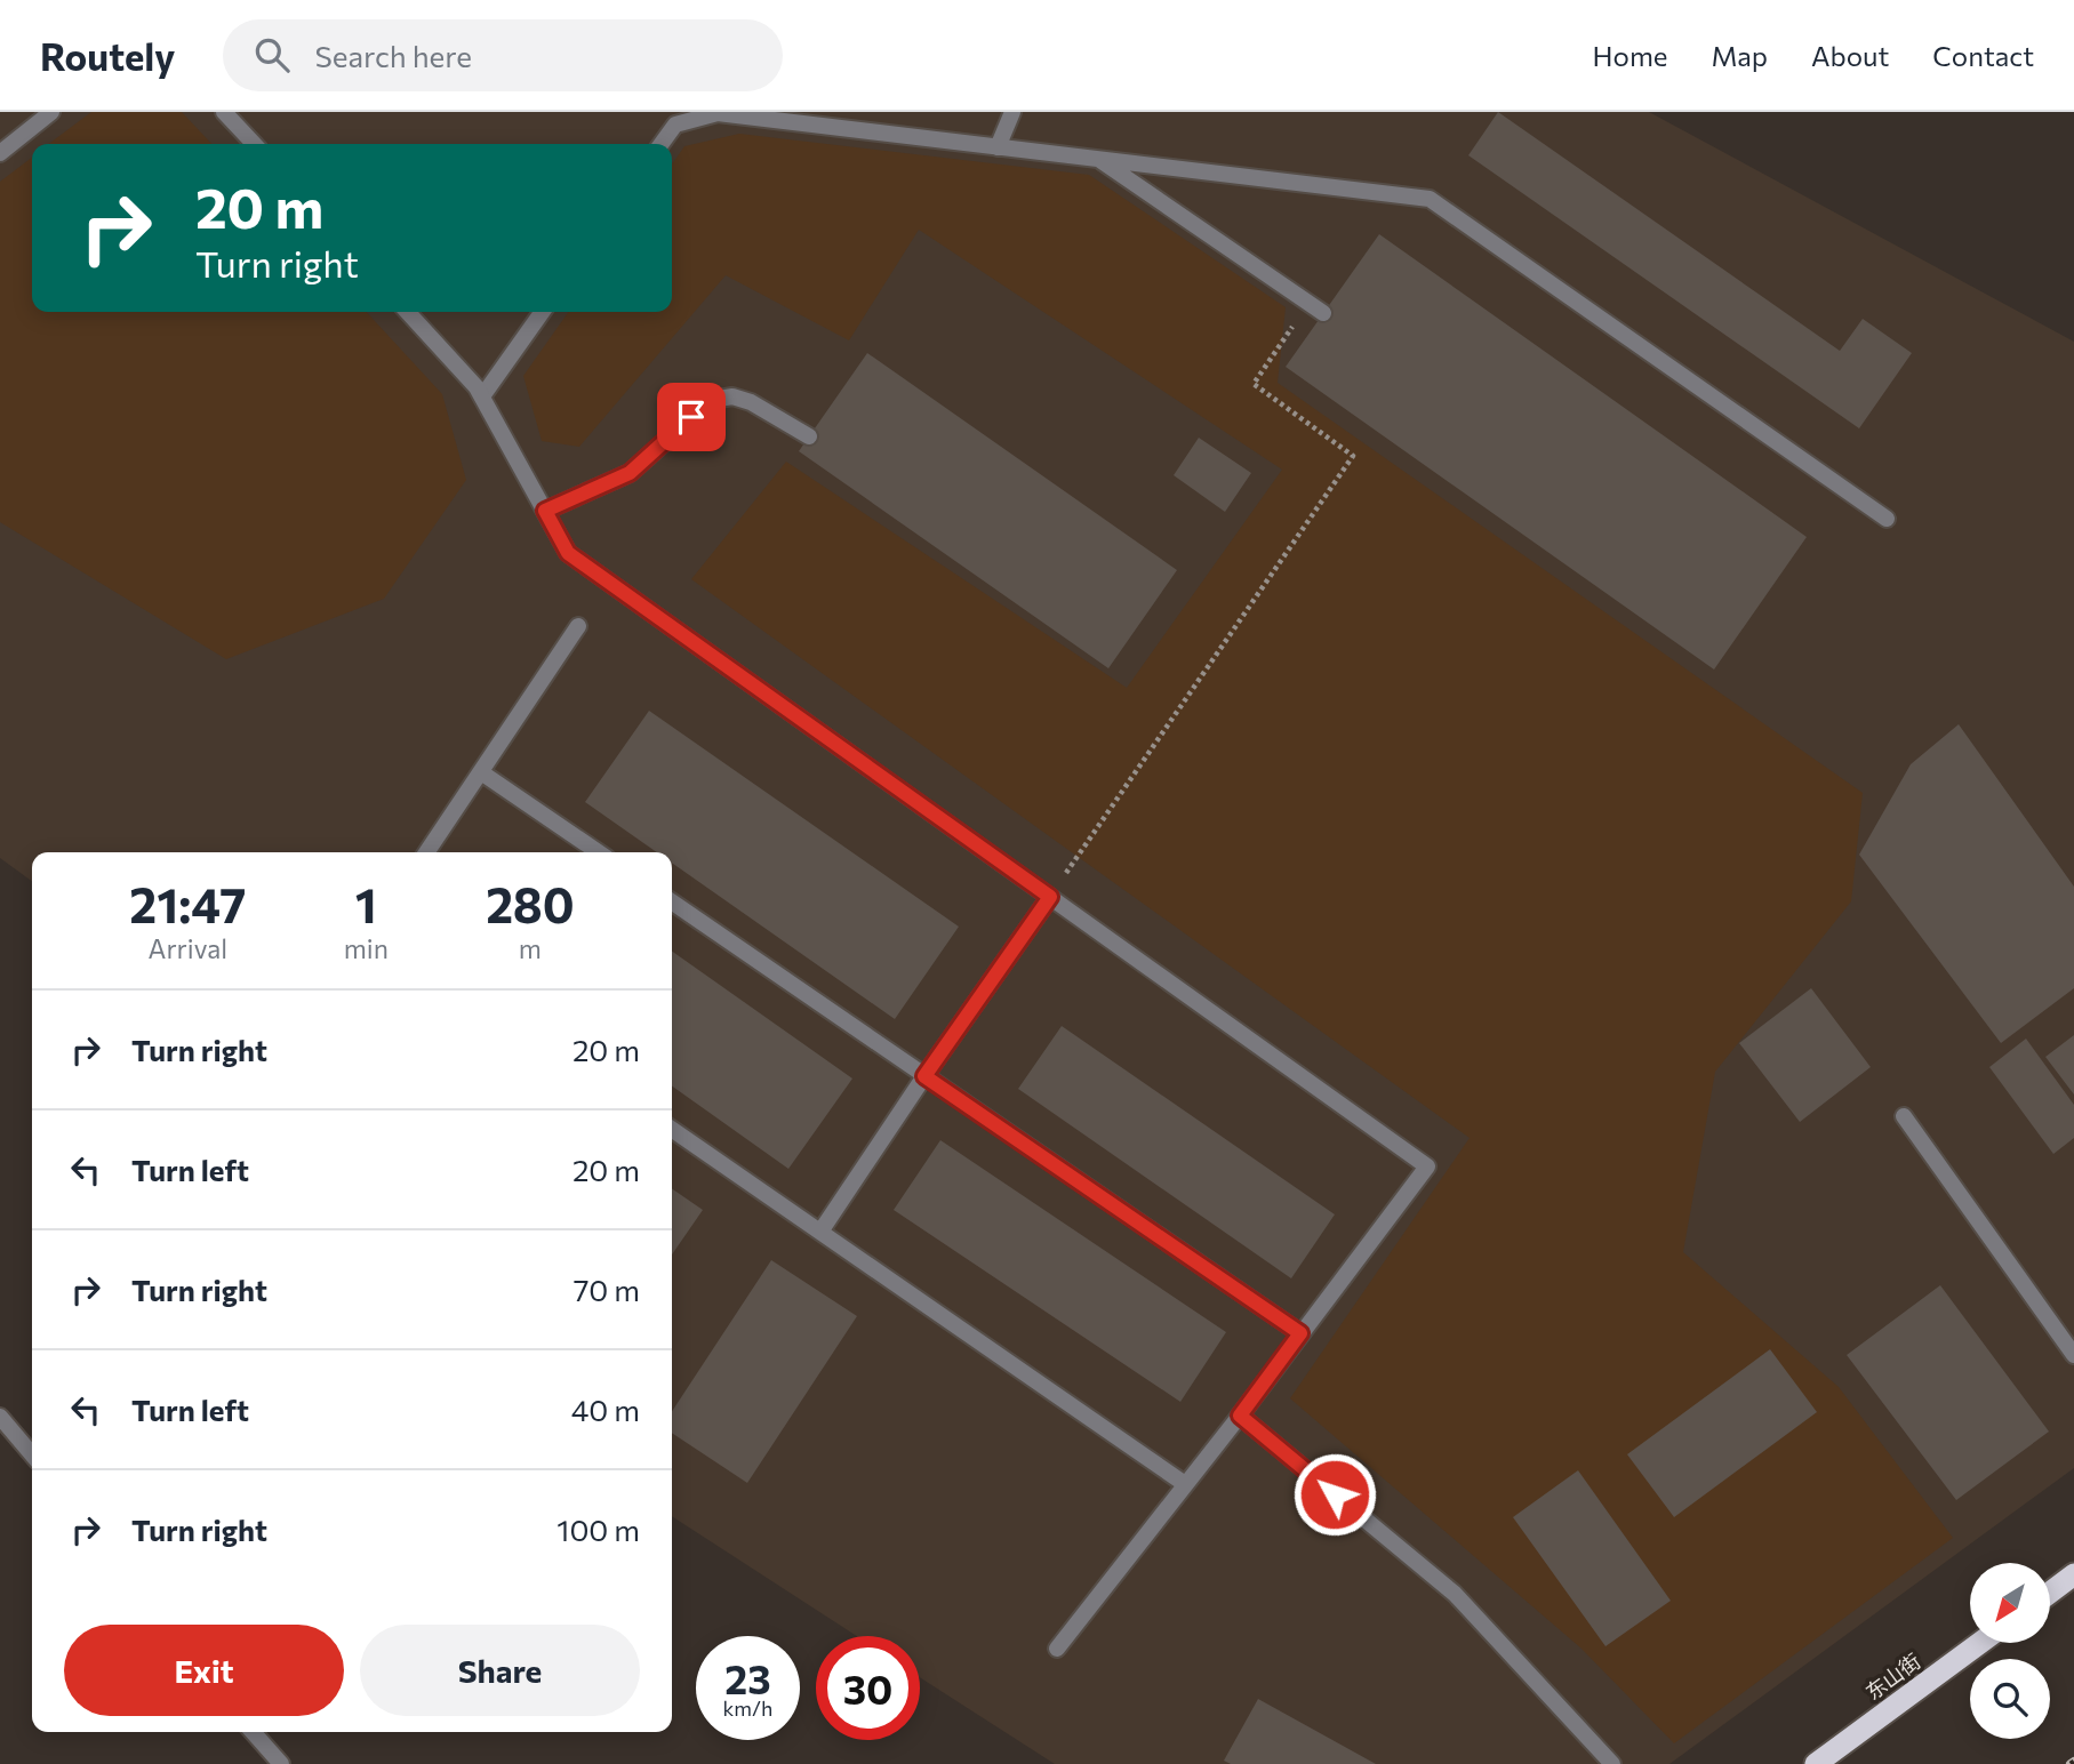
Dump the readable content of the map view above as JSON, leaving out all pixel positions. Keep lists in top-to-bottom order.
{
  "streets": {
    "highway": ["东山街"]
  },
  "north": "bottom left",
  "page": {
    "header": "Routely",
    "search": "Search here",
    "nav": [
      "Home",
      "Map",
      "About",
      "Contact"
    ],
    "turn": ["20 m", "Turn right"],
    "eta": [
      "21:47",
      "Arrival",
      "1",
      "min",
      "280",
      "m"
    ],
    "list": [
      {
        "name": "Turn right",
        "value": "20 m"
      },
      {
        "name": "Turn left",
        "value": "20 m"
      },
      {
        "name": "Turn right",
        "value": "70 m"
      },
      {
        "name": "Turn left",
        "value": "40 m"
      },
      {
        "name": "Turn right",
        "value": "100 m"
      }
    ],
    "buttons": ["Exit", "Share"],
    "speed": "23 km/h",
    "limit": "30"
  }
}
